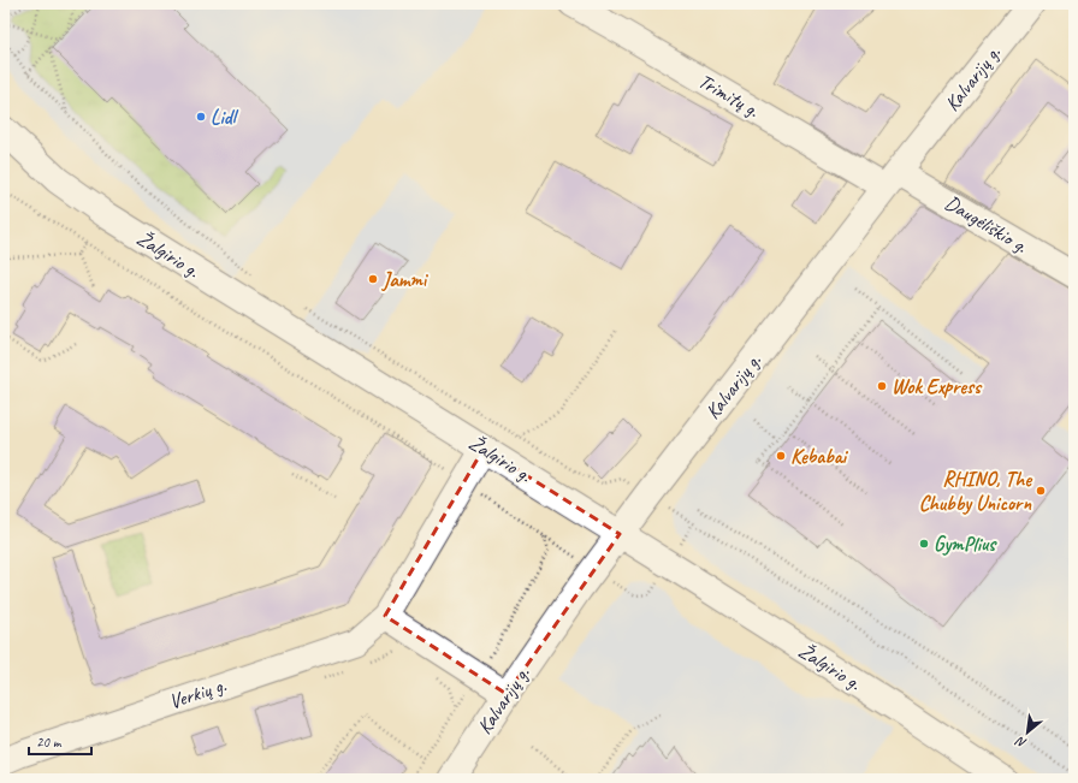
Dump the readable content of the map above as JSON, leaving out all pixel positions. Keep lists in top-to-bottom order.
{
  "streets": {
    "main road": ["Kalvarijų g.", "Žalgirio g."],
    "street": ["Trimitų g.", "Daugėliškio g.", "Verkių g."]
  },
  "crossings": [
    ["Kalvarijų g.", "Trimitų g."],
    ["Kalvarijų g.", "Daugėliškio g."],
    ["Kalvarijų g.", "Žalgirio g."],
    ["Trimitų g.", "Daugėliškio g."],
    ["Žalgirio g.", "Verkių g."]
  ],
  "places": [
    "Lidl",
    "Jammi",
    "Wok Express",
    "Kebabai",
    "RHINO, The Chubby Unicorn",
    "GymPlius"
  ],
  "scale_bar": "20 m",
  "north": "bottom left"
}
